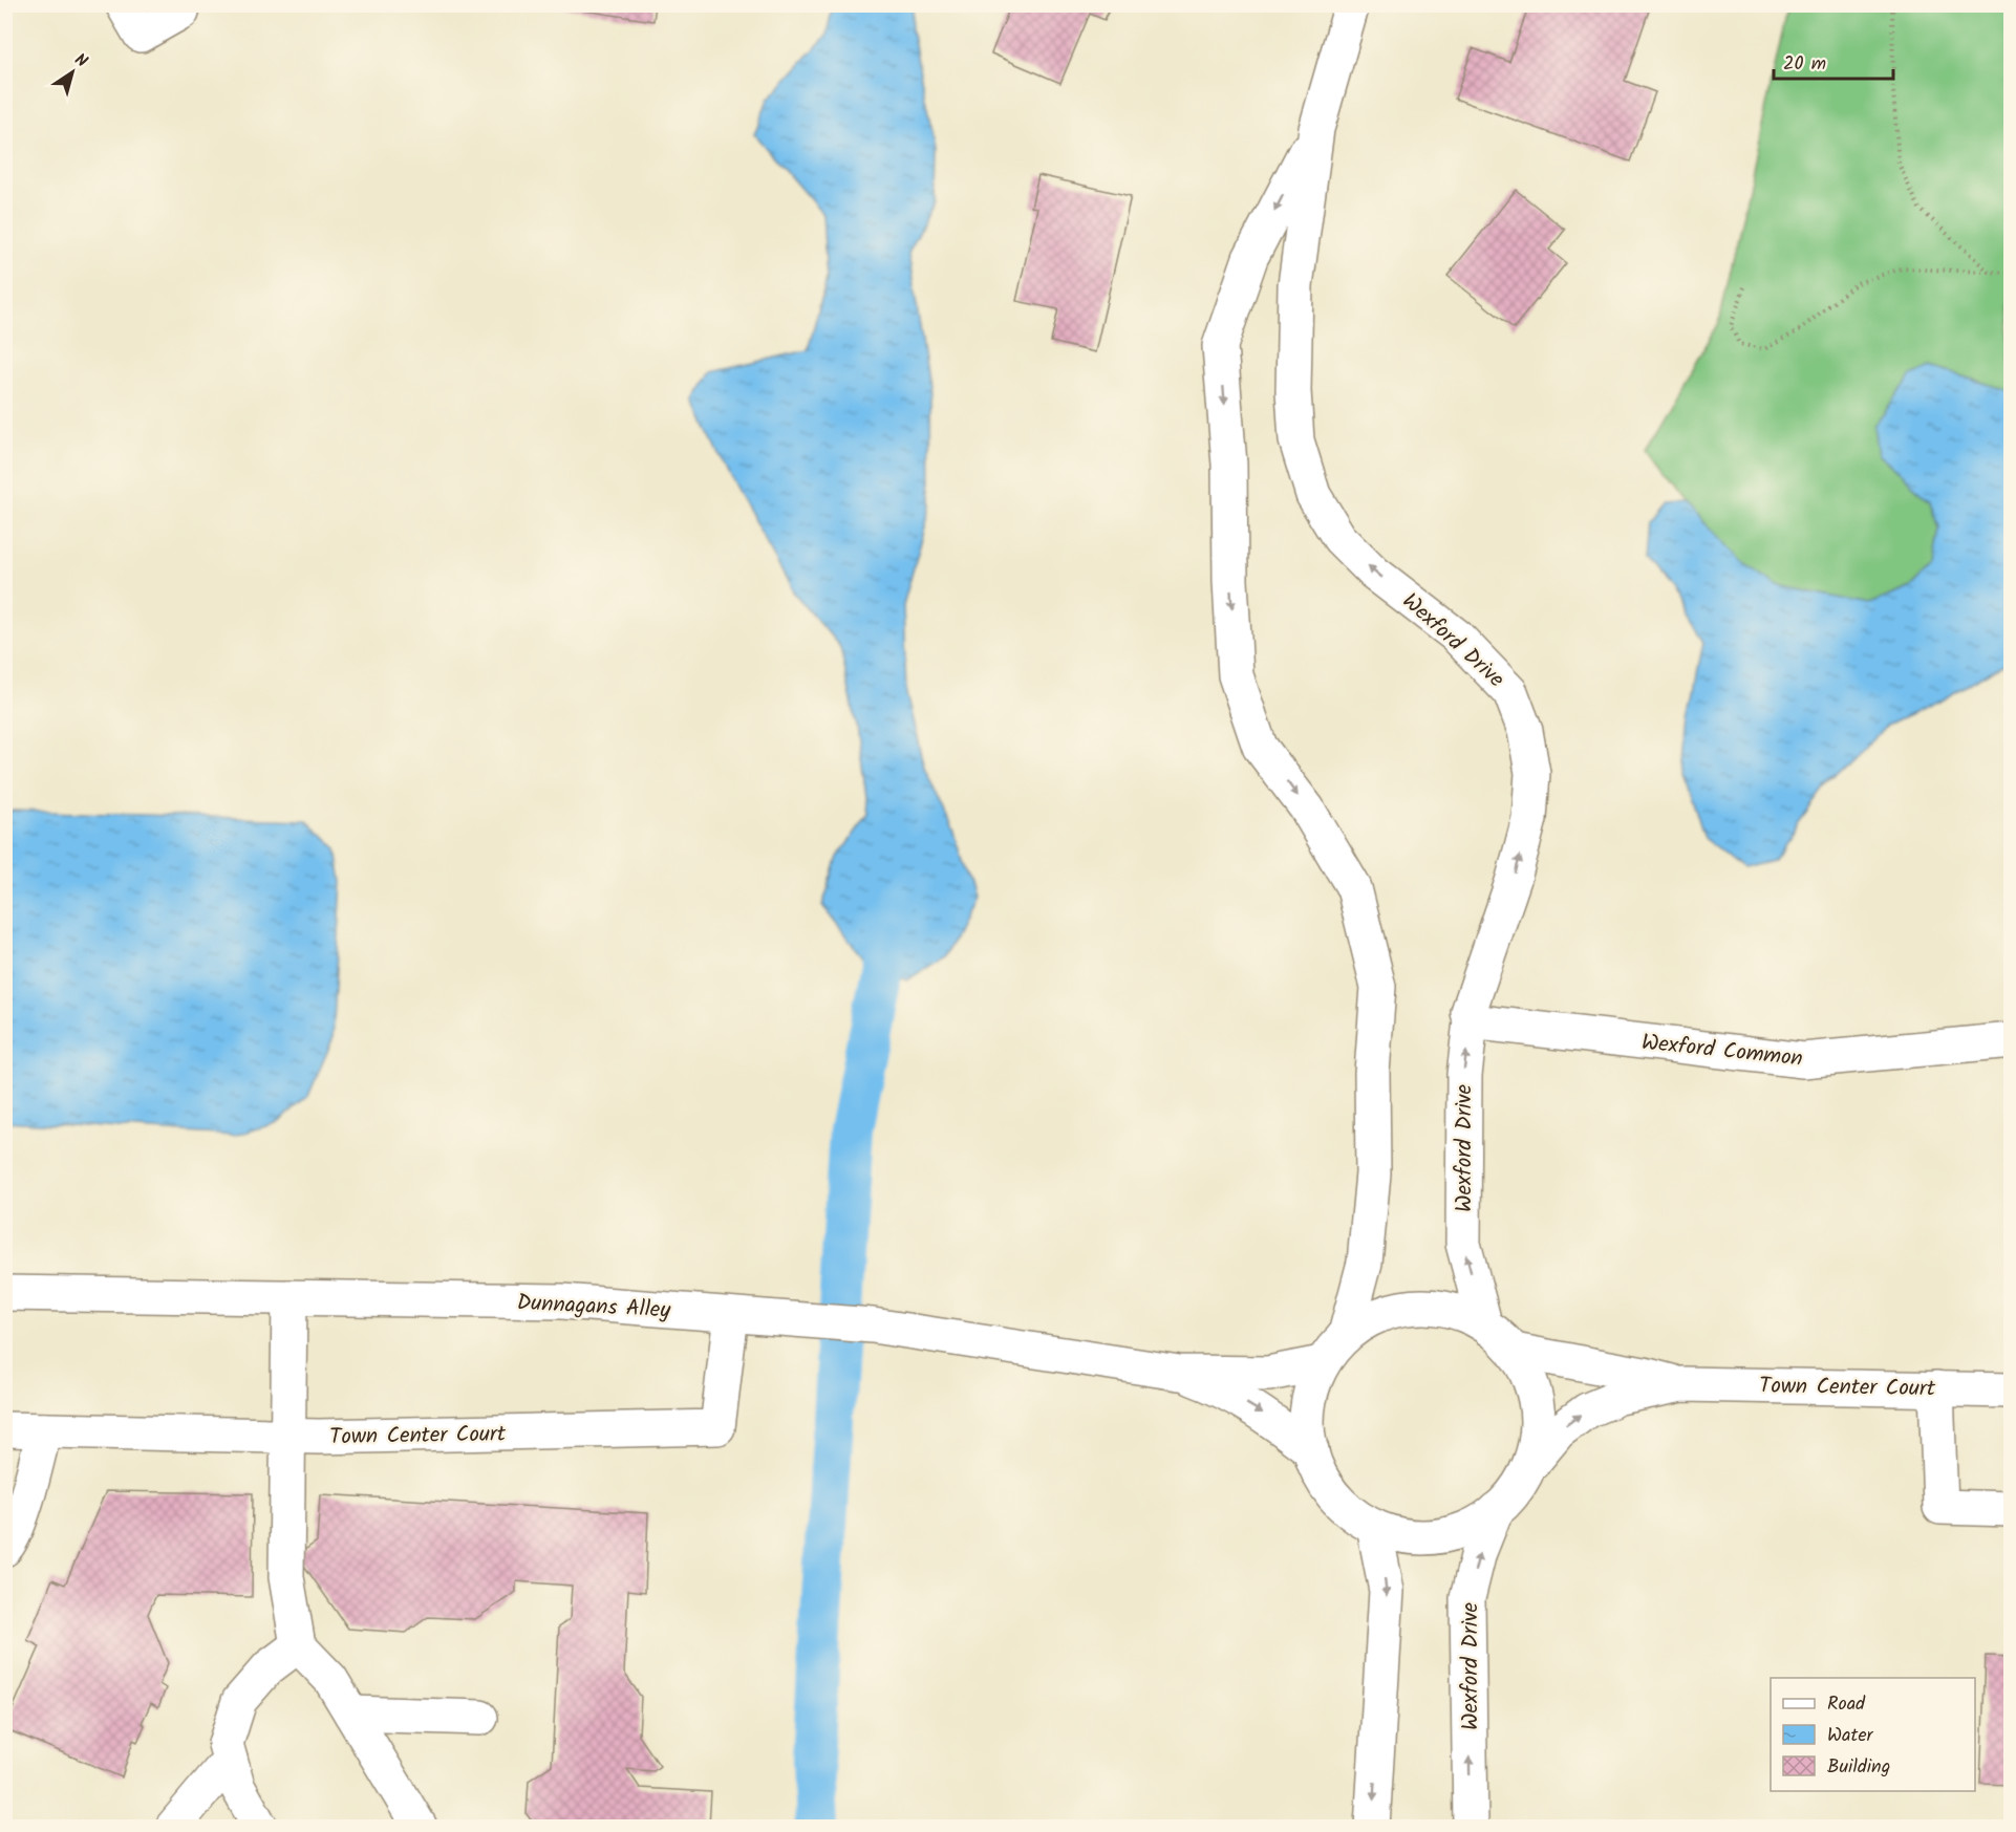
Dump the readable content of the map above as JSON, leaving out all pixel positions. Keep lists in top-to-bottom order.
{
  "streets": {
    "street": [
      "Wexford Drive",
      "Wexford Common",
      "Dunnagans Alley",
      "Town Center Court"
    ]
  },
  "crossings": [
    ["Wexford Drive", "Wexford Common"],
    ["Dunnagans Alley", "Town Center Court"]
  ],
  "legend": ["Road", "Water", "Building"],
  "scale_bar": "20 m",
  "north": "top right"
}
